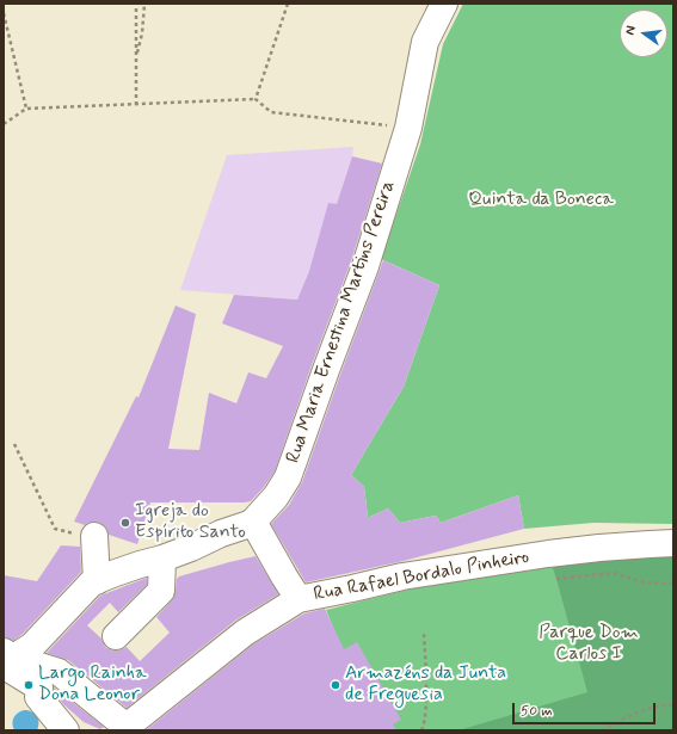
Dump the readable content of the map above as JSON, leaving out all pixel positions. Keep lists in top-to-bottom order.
{
  "streets": {
    "street": ["Rua Maria Ernestina Martins Pereira", "Rua Rafael Bordalo Pinheiro"]
  },
  "parks": ["Quinta da Boneca", "Parque Dom Carlos I"],
  "places": ["Igreja do Espírito Santo", "Largo Rainha Dona Leonor", "Armazéns da Junta de Freguesia"],
  "scale_bar": "50 m",
  "north": "left"
}
